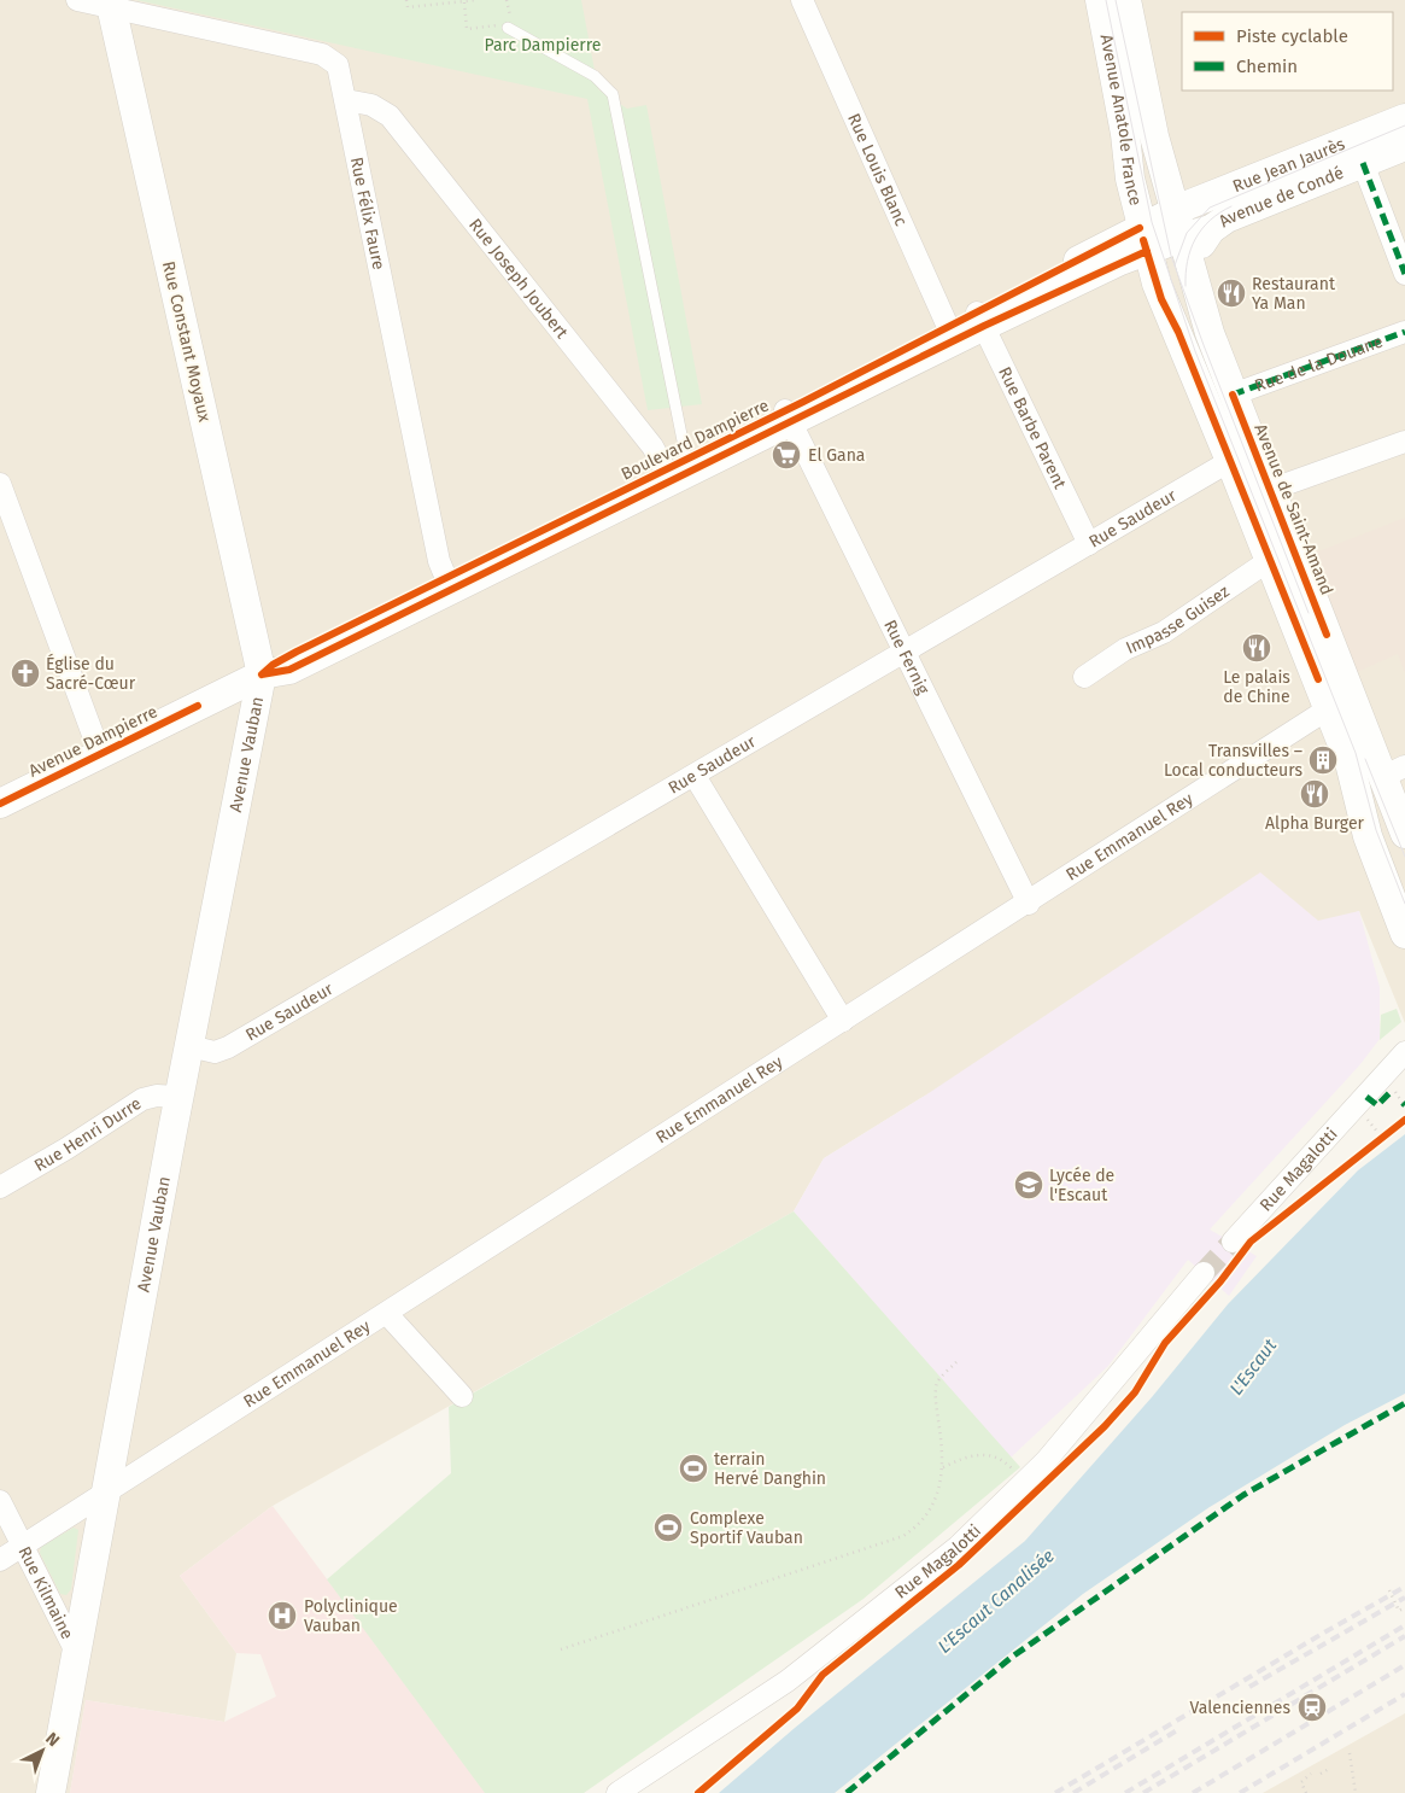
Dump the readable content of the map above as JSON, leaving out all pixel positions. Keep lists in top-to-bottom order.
{
  "streets": {
    "main road": [
      "Avenue Anatole France",
      "Rue Jean Jaurès",
      "Avenue de Condé",
      "Rue Constant Moyaux",
      "Boulevard Dampierre",
      "Avenue de Saint-Amand",
      "Avenue Dampierre",
      "Avenue Vauban"
    ],
    "street": [
      "Rue Louis Blanc",
      "Rue Félix Faure",
      "Rue Joseph Joubert",
      "Rue de la Douane",
      "Rue Barbe Parent",
      "Rue Saudeur",
      "Impasse Guisez",
      "Rue Fernig",
      "Rue Emmanuel Rey",
      "Rue Henri Durre",
      "Rue Magalotti",
      "Rue Kilmaine"
    ]
  },
  "crossings": [
    ["Avenue Anatole France", "Rue Jean Jaurès"],
    ["Avenue Anatole France", "Avenue de Saint-Amand"],
    ["Rue Jean Jaurès", "Avenue de Saint-Amand"],
    ["Rue Louis Blanc", "Boulevard Dampierre"],
    ["Avenue de Condé", "Avenue de Saint-Amand"],
    ["Rue Félix Faure", "Rue Joseph Joubert"],
    ["Rue Félix Faure", "Rue Constant Moyaux"],
    ["Rue Félix Faure", "Boulevard Dampierre"],
    ["Rue Joseph Joubert", "Boulevard Dampierre"],
    ["Rue Constant Moyaux", "Boulevard Dampierre"],
    ["Rue Constant Moyaux", "Avenue Dampierre"],
    ["Rue Constant Moyaux", "Avenue Vauban"],
    ["Rue de la Douane", "Avenue de Saint-Amand"],
    ["Rue Barbe Parent", "Boulevard Dampierre"],
    ["Rue Barbe Parent", "Rue Saudeur"],
    ["Boulevard Dampierre", "Rue Fernig"],
    ["Boulevard Dampierre", "Avenue Dampierre"],
    ["Boulevard Dampierre", "Avenue Vauban"],
    ["Rue Saudeur", "Rue Fernig"],
    ["Rue Saudeur", "Avenue Vauban"],
    ["Rue Fernig", "Rue Emmanuel Rey"],
    ["Avenue Dampierre", "Avenue Vauban"],
    ["Avenue Vauban", "Rue Emmanuel Rey"],
    ["Avenue Vauban", "Rue Henri Durre"],
    ["Avenue Vauban", "Rue Kilmaine"],
    ["Rue Emmanuel Rey", "Rue Kilmaine"]
  ],
  "water": ["L'Escaut", "L'Escaut Canalisée"],
  "parks": ["Parc Dampierre"],
  "places": {
    "restaurant": ["Restaurant Ya Man", "Le palais de Chine", "Alpha Burger"],
    "supermarket": ["El Gana"],
    "church": ["Église du Sacré-Cœur"],
    "building": ["Transvilles – Local conducteurs"],
    "school or university": ["Lycée de l'Escaut"],
    "sports": ["terrain Hervé Danghin", "Complexe Sportif Vauban"],
    "hospital": ["Polyclinique Vauban"],
    "station": ["Valenciennes"]
  },
  "legend": ["Piste cyclable", "Chemin"],
  "north": "top right"
}
